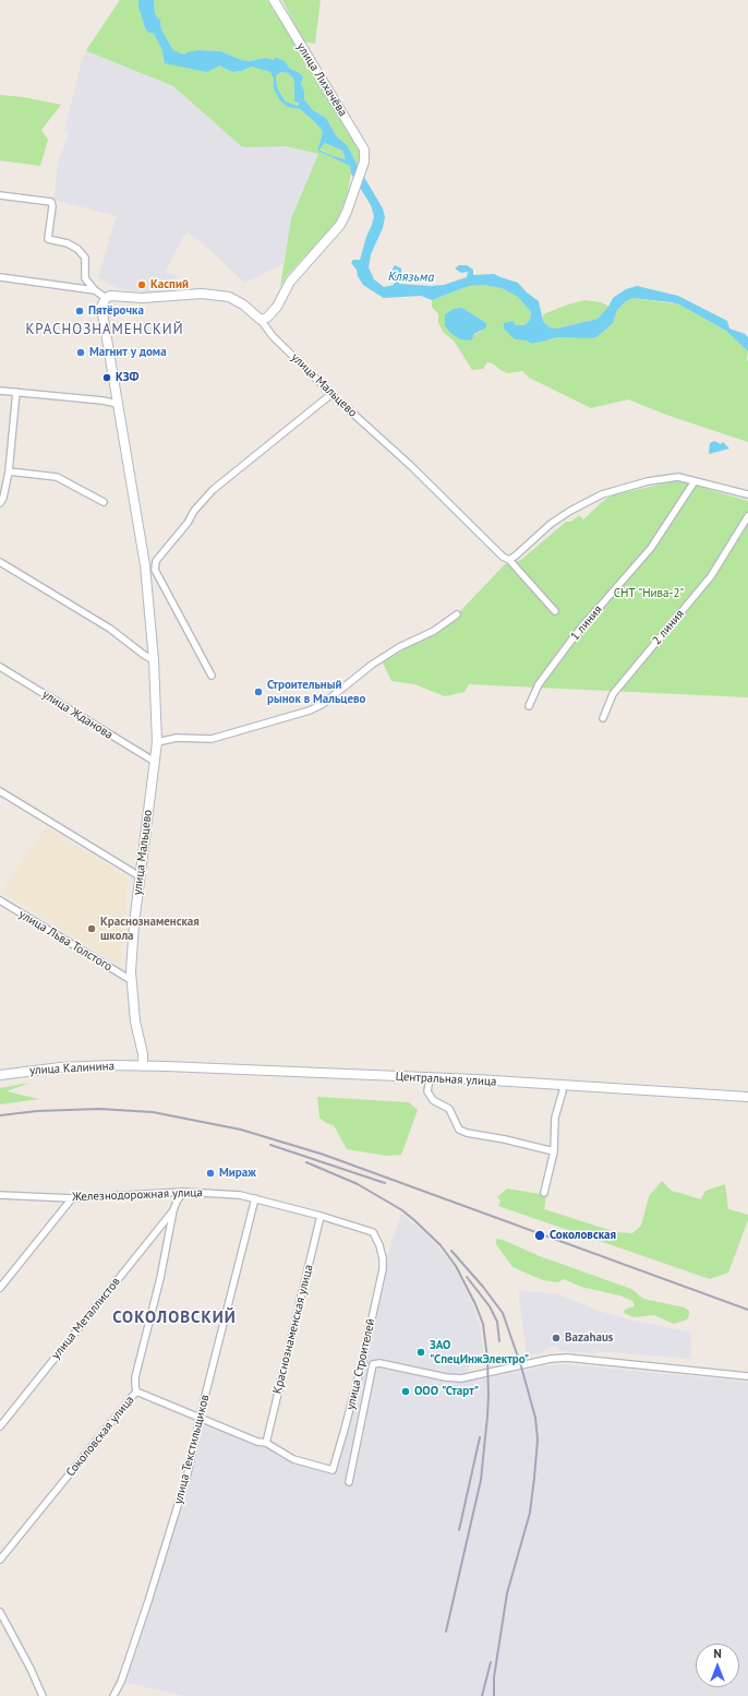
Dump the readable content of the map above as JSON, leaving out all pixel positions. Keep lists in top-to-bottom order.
{
  "streets": {
    "street": [
      "улица Лихачёва",
      "улица Мальцево",
      "1 линия",
      "2 линия",
      "улица Жданова",
      "улица Льва Толстого",
      "улица Калинина",
      "Центральная улица",
      "Железнодорожная улица",
      "улица Металлистов",
      "Краснознаменская улица",
      "улица Строителей",
      "Соколовская улица",
      "улица Текстильщиков"
    ]
  },
  "crossings": [
    ["улица Лихачёва", "улица Мальцево"],
    ["улица Мальцево", "улица Жданова"],
    ["улица Мальцево", "улица Льва Толстого"],
    ["улица Мальцево", "улица Калинина"],
    ["улица Мальцево", "Центральная улица"],
    ["улица Калинина", "Центральная улица"],
    ["Железнодорожная улица", "Краснознаменская улица"],
    ["Железнодорожная улица", "улица Строителей"],
    ["Железнодорожная улица", "Соколовская улица"],
    ["Железнодорожная улица", "улица Текстильщиков"],
    ["улица Металлистов", "Соколовская улица"],
    ["Краснознаменская улица", "улица Строителей"]
  ],
  "districts": ["КРАСНОЗНАМЕНСКИЙ", "СОКОЛОВСКИЙ"],
  "water": ["Клязьма"],
  "parks": ["СНТ \"Нива-2\""],
  "places": [
    "Каспий",
    "Пятёрочка",
    "Магнит у дома",
    "КЗФ",
    "Строительный рынок в Мальцево",
    "Краснознаменская школа",
    "Мираж",
    "Соколовская",
    "Bazahaus",
    "ЗАО \"СпецИнжЭлектро\"",
    "ООО \"Старт\""
  ],
  "north": "top"
}
